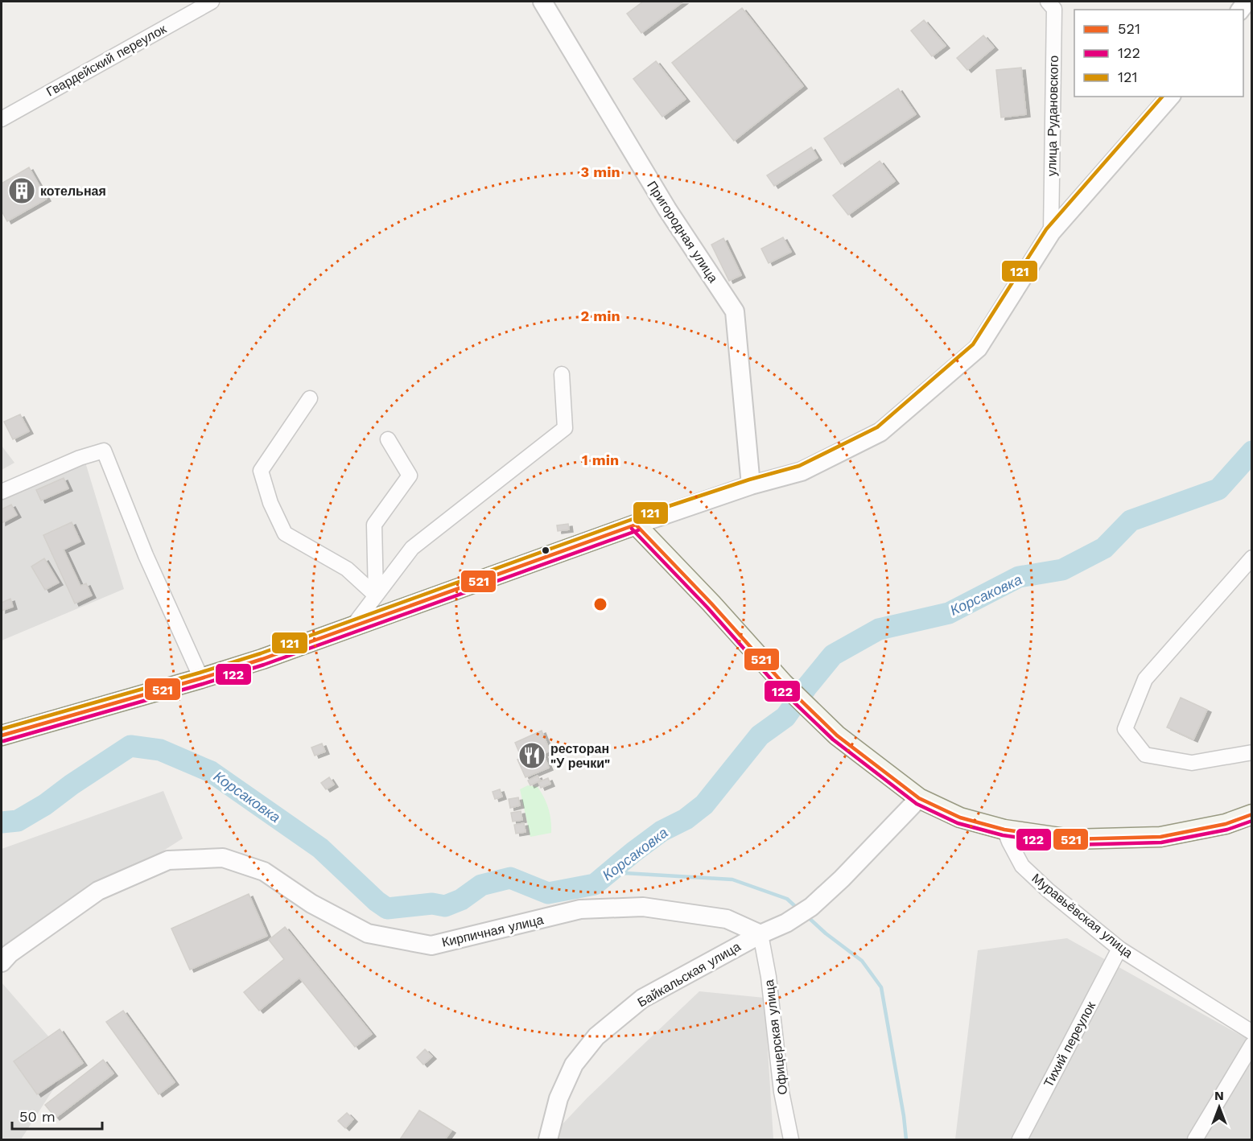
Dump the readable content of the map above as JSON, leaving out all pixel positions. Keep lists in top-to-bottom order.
{
  "streets": {
    "street": [
      "Гвардейский переулок",
      "улица Рудановского",
      "Пригородная улица",
      "Муравьёвская улица",
      "Кирпичная улица",
      "Байкальская улица",
      "Офицерская улица",
      "Тихий переулок"
    ]
  },
  "crossings": [
    ["Муравьёвская улица", "Тихий переулок"],
    ["Кирпичная улица", "Байкальская улица"],
    ["Кирпичная улица", "Офицерская улица"],
    ["Байкальская улица", "Офицерская улица"]
  ],
  "water": ["Корсаковка"],
  "places": {
    "building": ["котельная"],
    "restaurant": ["ресторан \"У речки\""]
  },
  "lines": ["transit line 121", "transit line 521", "transit line 122"],
  "legend": ["521", "122", "121"],
  "scale_bar": "50 m",
  "north": "top",
  "rings": ["3 min", "2 min", "1 min"]
}
